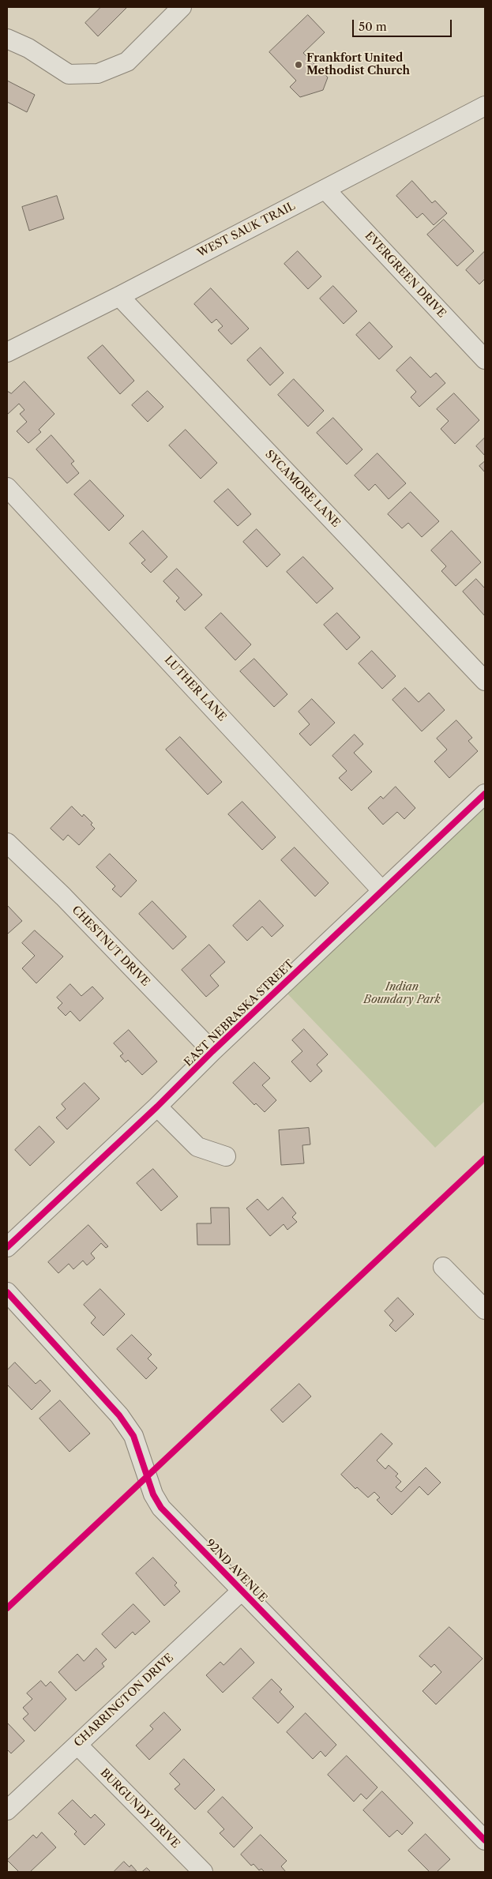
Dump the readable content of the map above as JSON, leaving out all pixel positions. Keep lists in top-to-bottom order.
{
  "streets": {
    "street": [
      "WEST SAUK TRAIL",
      "EVERGREEN DRIVE",
      "SYCAMORE LANE",
      "LUTHER LANE",
      "CHESTNUT DRIVE",
      "EAST NEBRASKA STREET",
      "92ND AVENUE",
      "CHARRINGTON DRIVE",
      "BURGUNDY DRIVE"
    ]
  },
  "crossings": [
    ["WEST SAUK TRAIL", "EVERGREEN DRIVE"],
    ["WEST SAUK TRAIL", "SYCAMORE LANE"],
    ["LUTHER LANE", "EAST NEBRASKA STREET"],
    ["CHESTNUT DRIVE", "EAST NEBRASKA STREET"],
    ["92ND AVENUE", "CHARRINGTON DRIVE"],
    ["CHARRINGTON DRIVE", "BURGUNDY DRIVE"]
  ],
  "parks": ["Indian Boundary Park"],
  "places": ["Frankfort United Methodist Church"],
  "scale_bar": "50 m"
}
